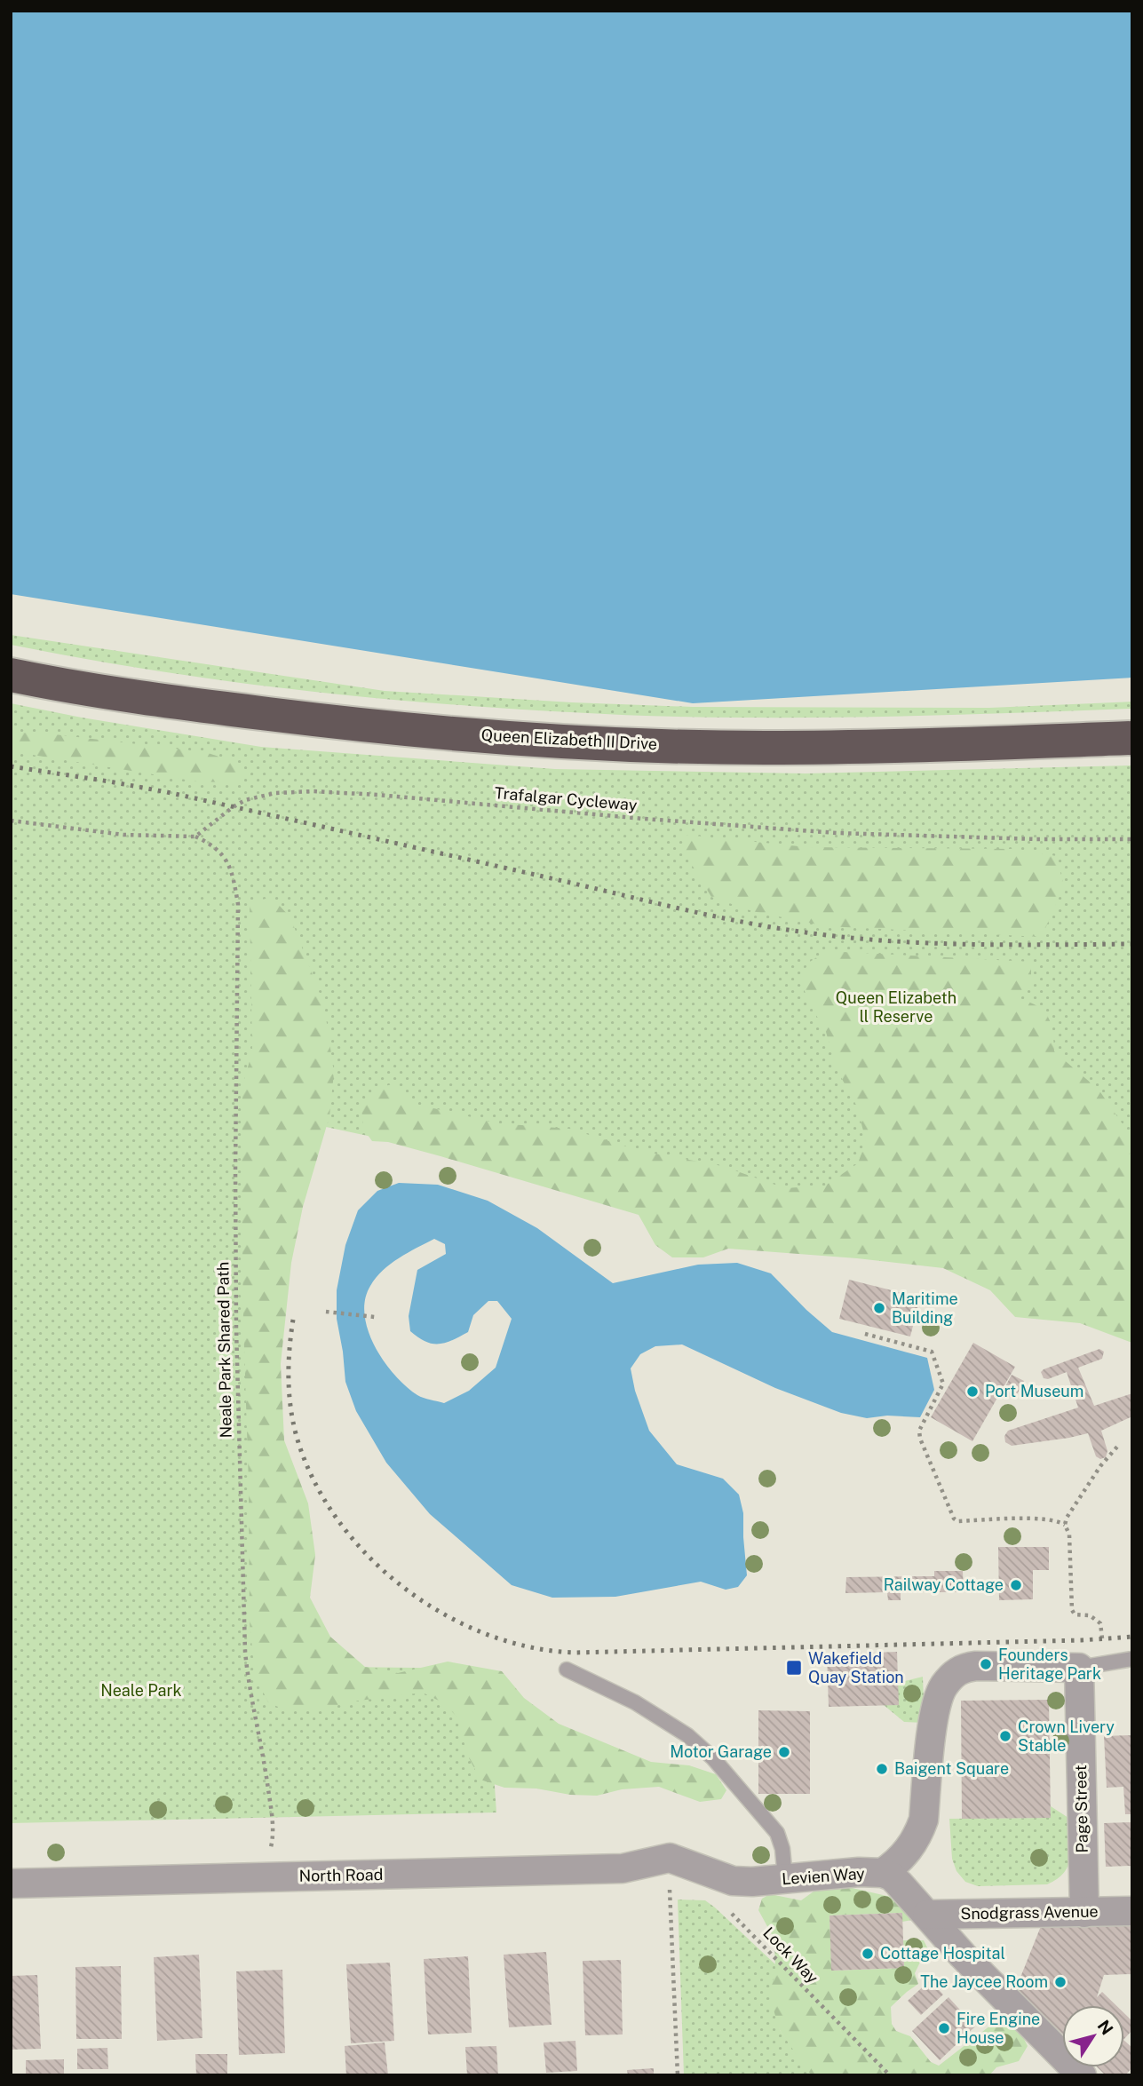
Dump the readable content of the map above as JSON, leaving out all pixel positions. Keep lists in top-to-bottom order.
{
  "streets": {
    "highway": ["Queen Elizabeth II Drive"],
    "street": [
      "Page Street",
      "North Road",
      "Levien Way",
      "Snodgrass Avenue"
    ],
    "path": ["Trafalgar Cycleway", "Neale Park Shared Path", "Lock Way"]
  },
  "crossings": [
    ["Trafalgar Cycleway", "Neale Park Shared Path"],
    ["Neale Park Shared Path", "North Road"],
    ["Page Street", "Snodgrass Avenue"],
    ["North Road", "Levien Way"],
    ["Levien Way", "Snodgrass Avenue"]
  ],
  "parks": ["Queen Elizabeth ll Reserve", "Neale Park"],
  "places": {
    "other": [
      "Maritime Building",
      "Port Museum",
      "Railway Cottage",
      "Founders Heritage Park",
      "Crown Livery Stable",
      "Motor Garage",
      "Baigent Square",
      "Cottage Hospital",
      "The Jaycee Room",
      "Fire Engine House"
    ],
    "transit": ["Wakefield Quay Station"]
  },
  "north": "top right"
}
